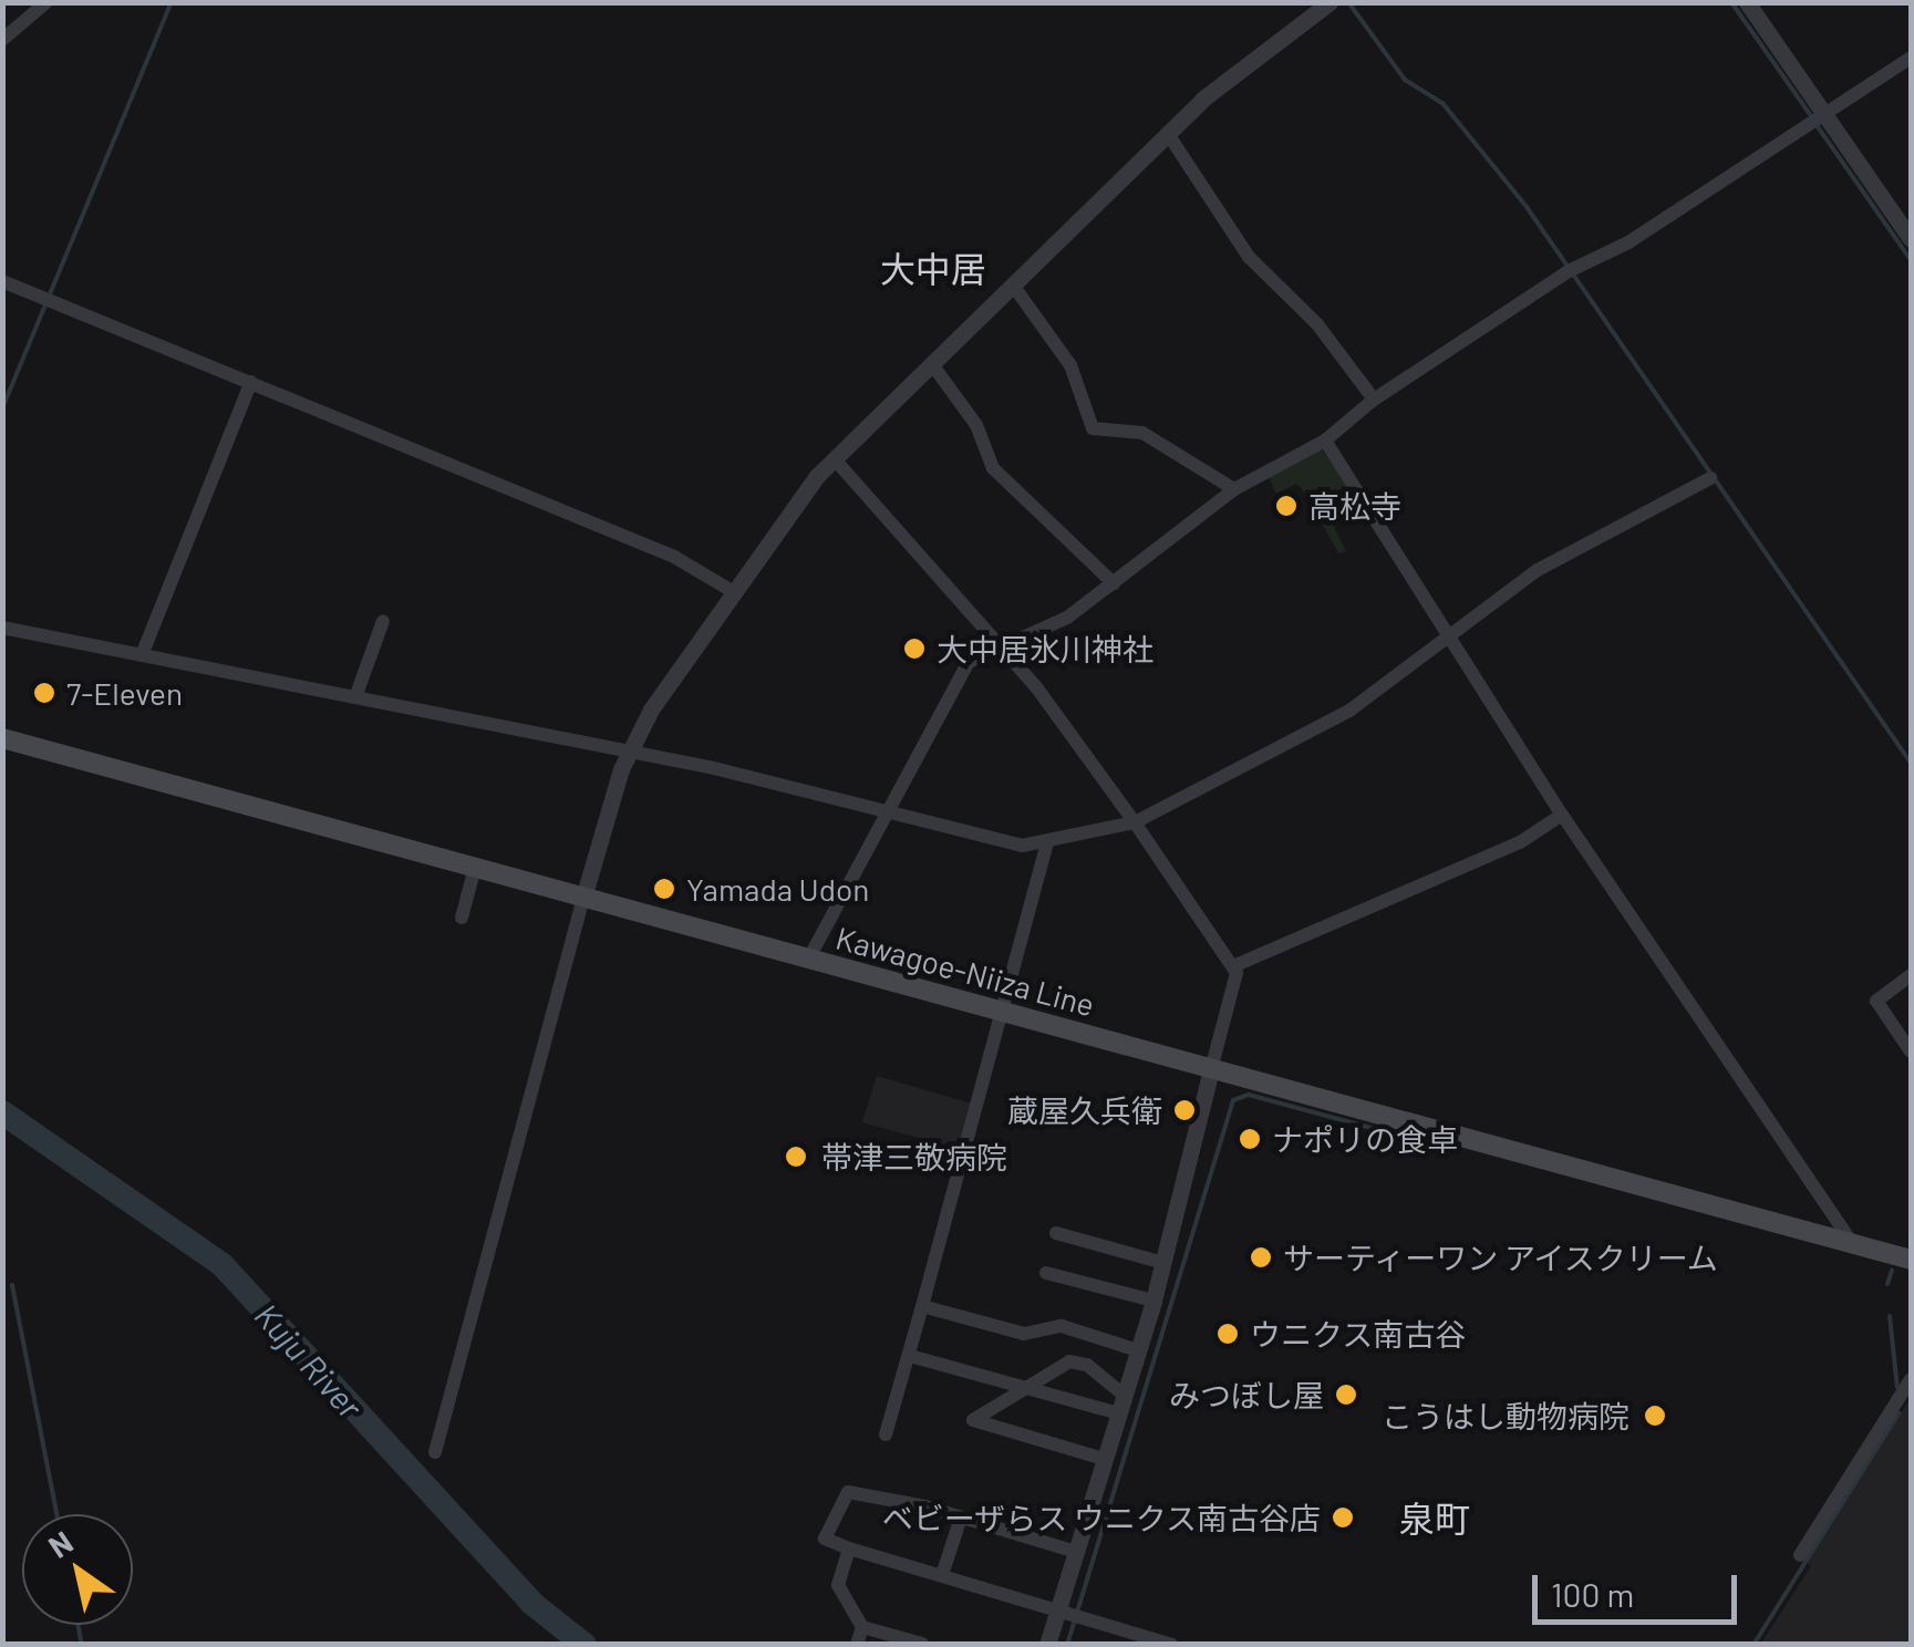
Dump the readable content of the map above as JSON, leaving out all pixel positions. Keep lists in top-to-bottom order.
{
  "streets": {
    "main road": ["Kawagoe-Niiza Line"]
  },
  "districts": ["大中居", "泉町"],
  "water": ["Kuju River"],
  "places": [
    "高松寺",
    "大中居氷川神社",
    "7-Eleven",
    "Yamada Udon",
    "蔵屋久兵衛",
    "ナポリの食卓",
    "帯津三敬病院",
    "サーティーワン アイスクリーム",
    "ウニクス南古谷",
    "みつぼし屋",
    "こうはし動物病院",
    "ベビーザらス ウニクス南古谷店"
  ],
  "scale_bar": "100 m",
  "north": "top left"
}
